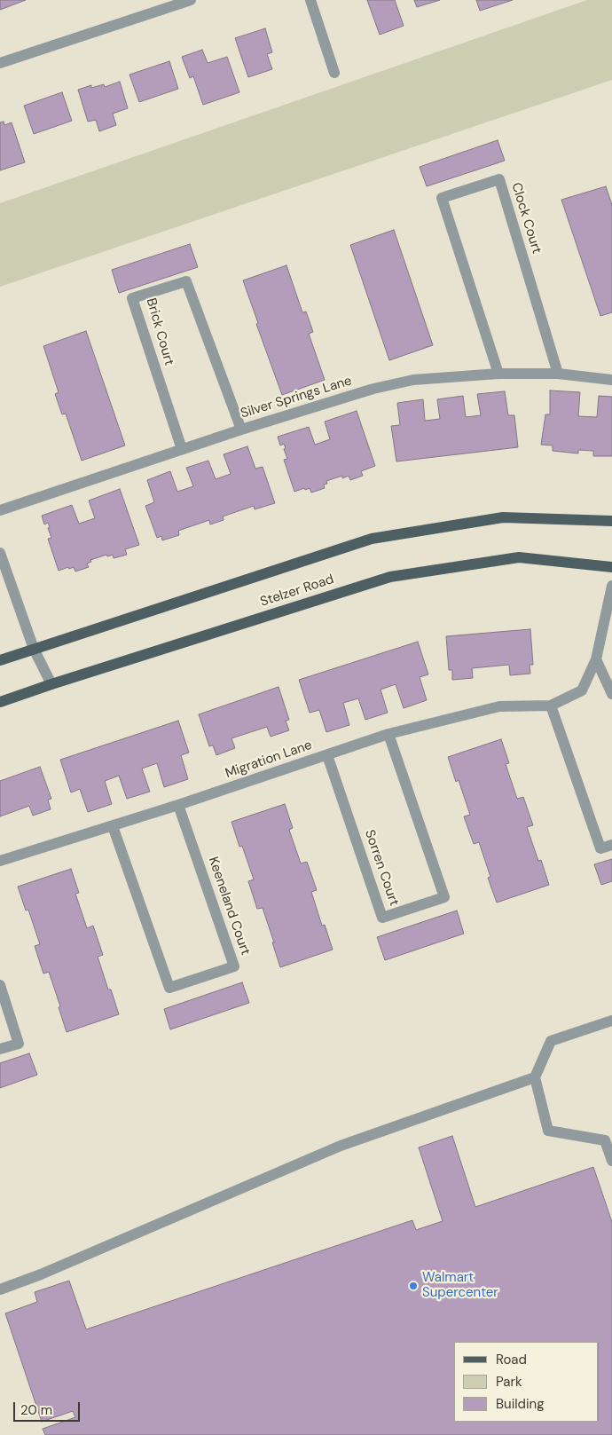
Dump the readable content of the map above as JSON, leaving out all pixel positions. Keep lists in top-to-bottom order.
{
  "streets": {
    "main road": ["Stelzer Road"],
    "street": [
      "Clock Court",
      "Brick Court",
      "Silver Springs Lane",
      "Migration Lane",
      "Sorren Court",
      "Keeneland Court"
    ]
  },
  "crossings": [
    ["Clock Court", "Silver Springs Lane"],
    ["Brick Court", "Silver Springs Lane"],
    ["Migration Lane", "Sorren Court"],
    ["Migration Lane", "Keeneland Court"]
  ],
  "places": ["Walmart Supercenter"],
  "legend": ["Road", "Park", "Building"],
  "scale_bar": "20 m"
}
